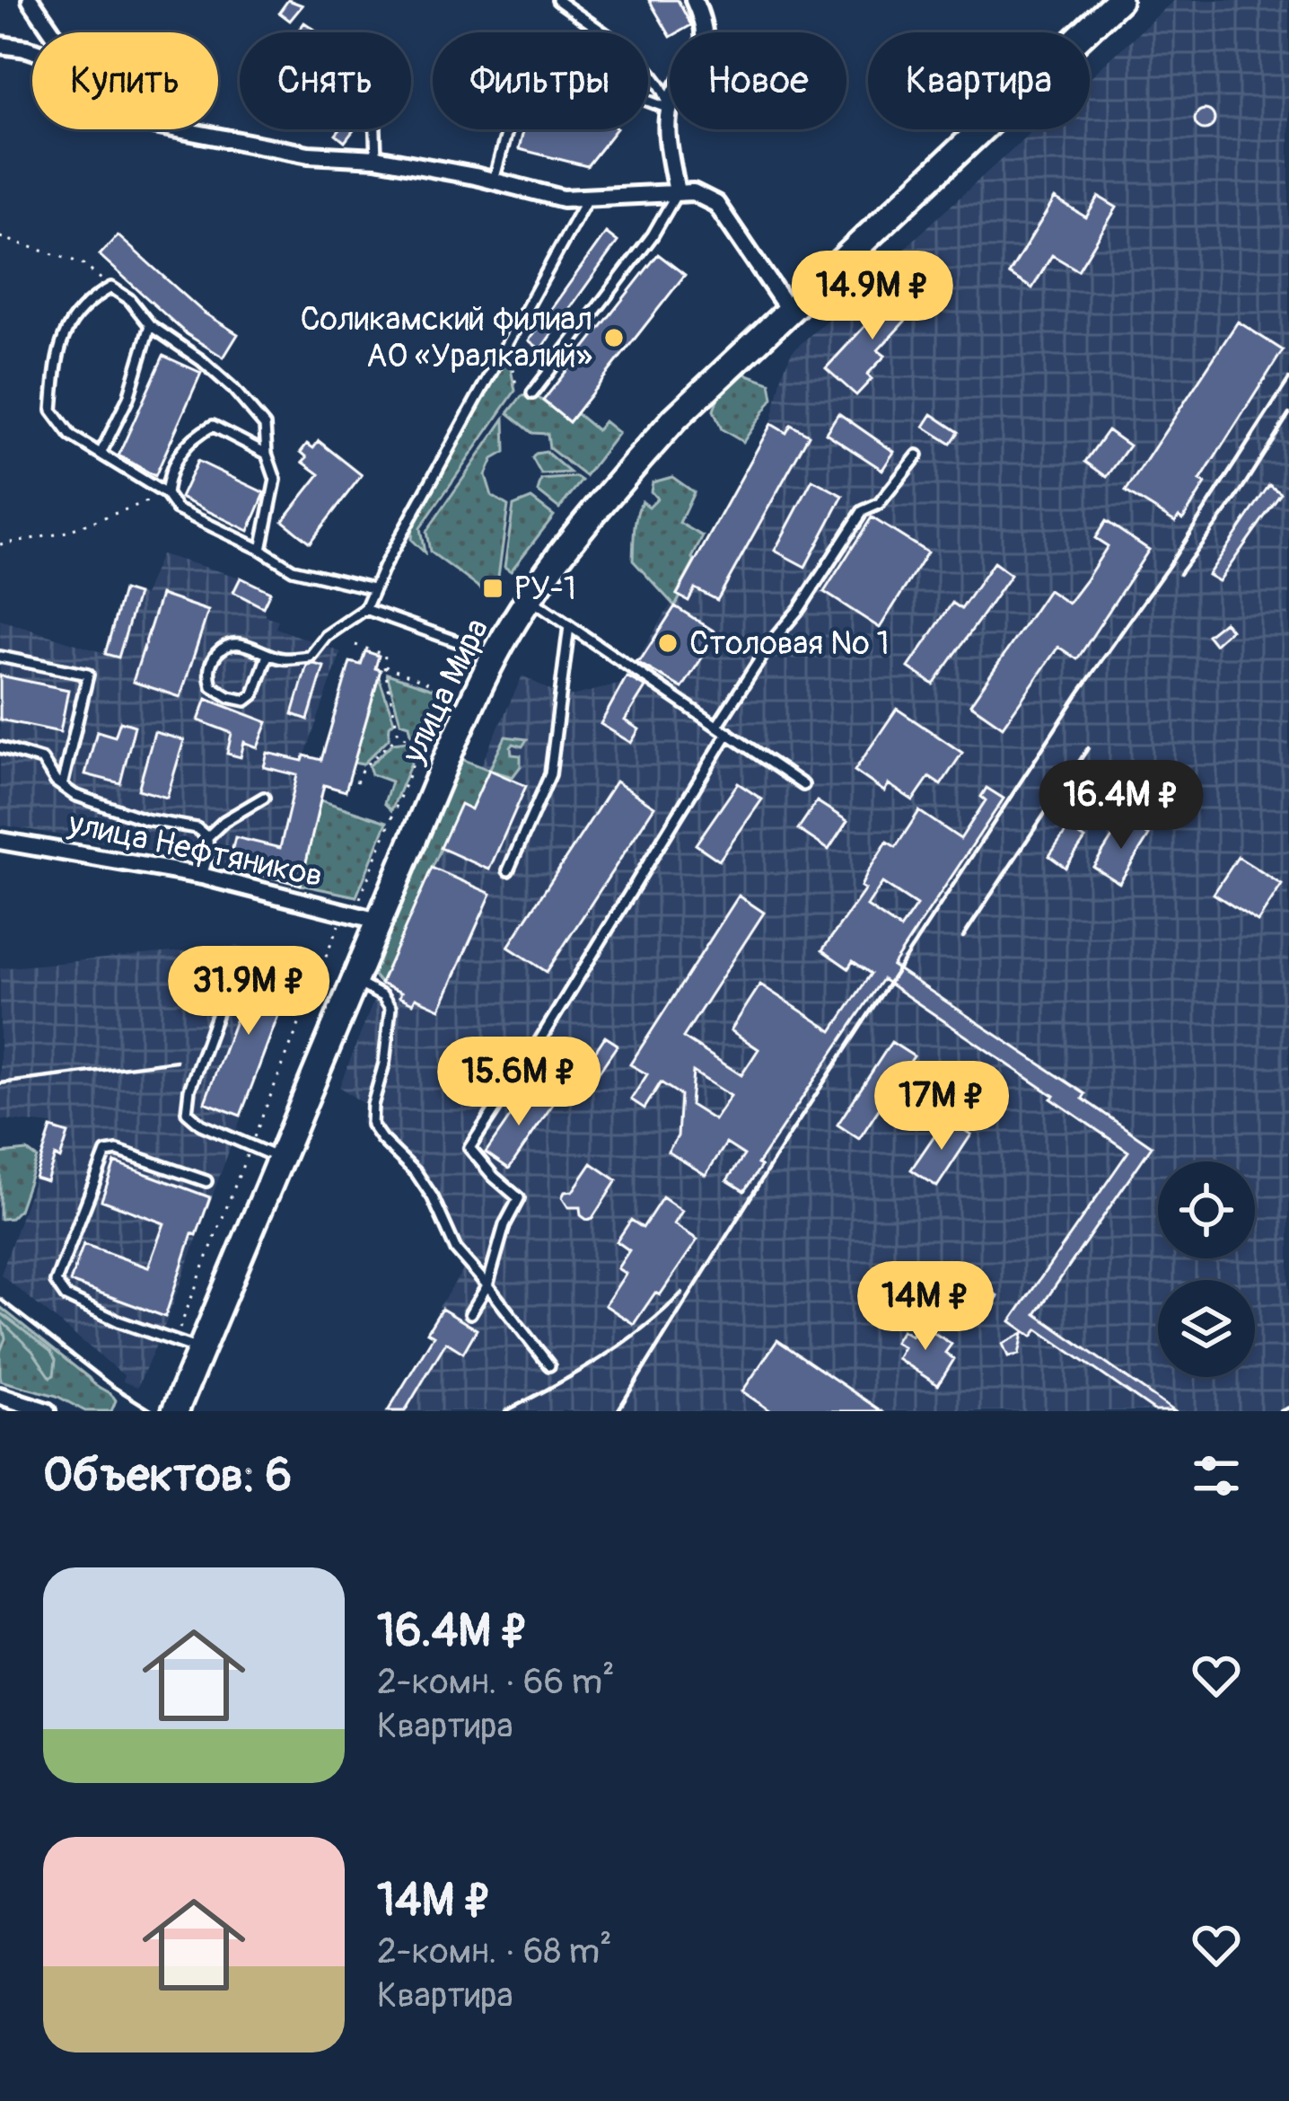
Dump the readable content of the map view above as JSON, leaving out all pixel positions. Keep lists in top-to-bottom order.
{
  "streets": {
    "highway": ["улица Мира"],
    "street": ["улица Нефтяников"]
  },
  "crossings": [
    ["улица Мира", "улица Нефтяников"]
  ],
  "places": {
    "other": ["Соликамский филиал АО «Уралкалий»", "Столовая № 1"],
    "transit": ["РУ-1"]
  },
  "page": {
    "chip": [
      "Купить",
      "Снять",
      "Фильтры",
      "Новое",
      "Квартира"
    ],
    "price": [
      "14.9M ₽",
      "16.4M ₽",
      "31.9M ₽",
      "15.6M ₽",
      "17M ₽",
      "14M ₽"
    ],
    "heading": "Объектов: 6",
    "list": [
      {
        "name": "16.4M ₽",
        "note": "2-комн. · 66 m² · Квартира"
      },
      {
        "name": "14M ₽",
        "note": "2-комн. · 68 m² · Квартира"
      }
    ]
  }
}
